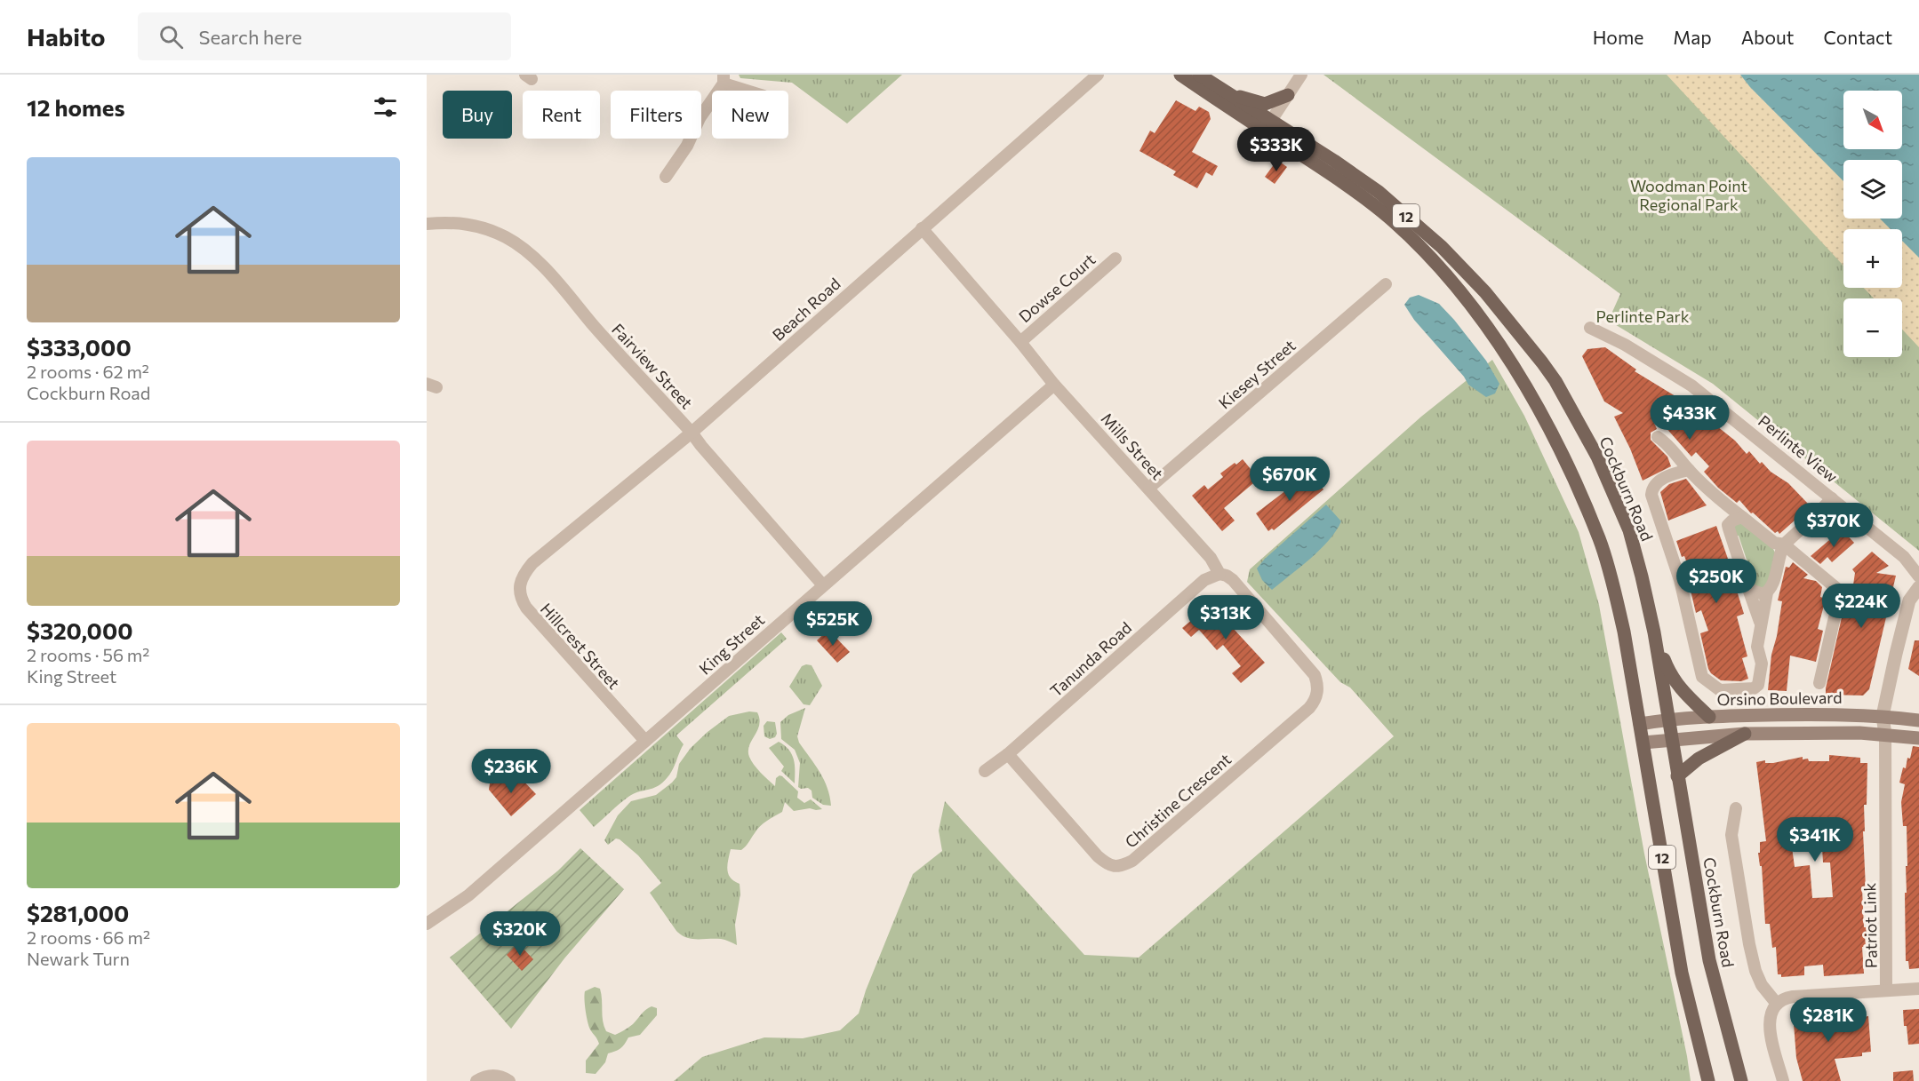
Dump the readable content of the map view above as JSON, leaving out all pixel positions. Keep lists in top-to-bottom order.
{
  "streets": {
    "main road": ["12", "Cockburn Road", "Orsino Boulevard"],
    "street": [
      "Dowse Court",
      "Beach Road",
      "Fairview Street",
      "Kiesey Street",
      "Mills Street",
      "Perlinte View",
      "King Street",
      "Hillcrest Street",
      "Tanunda Road",
      "Christine Crescent",
      "Patriot Link"
    ]
  },
  "crossings": [
    ["Dowse Court", "Mills Street"],
    ["Beach Road", "Fairview Street"],
    ["Beach Road", "Mills Street"],
    ["Beach Road", "Hillcrest Street"],
    ["Fairview Street", "King Street"],
    ["Kiesey Street", "Mills Street"],
    ["Mills Street", "King Street"],
    ["Mills Street", "Tanunda Road"],
    ["Mills Street", "Christine Crescent"],
    ["Cockburn Road", "Orsino Boulevard"],
    ["King Street", "Hillcrest Street"],
    ["Tanunda Road", "Christine Crescent"]
  ],
  "parks": ["Woodman Point Regional Park", "Perlinte Park"],
  "north": "bottom right",
  "page": {
    "header": "Habito",
    "search": "Search here",
    "nav": [
      "Home",
      "Map",
      "About",
      "Contact"
    ],
    "heading": "12 homes",
    "map_buttons": ["+", "−"],
    "chip": [
      "Buy",
      "Rent",
      "Filters",
      "New"
    ],
    "price": [
      "$333K",
      "$433K",
      "$670K",
      "$370K",
      "$250K",
      "$224K",
      "$313K",
      "$525K",
      "$236K",
      "$341K",
      "$320K",
      "$281K"
    ],
    "list": [
      {
        "name": "$333,000",
        "note": "2 rooms · 62 m² · Cockburn Road"
      },
      {
        "name": "$320,000",
        "note": "2 rooms · 56 m² · King Street"
      },
      {
        "name": "$281,000",
        "note": "2 rooms · 66 m² · Newark Turn"
      }
    ]
  }
}
